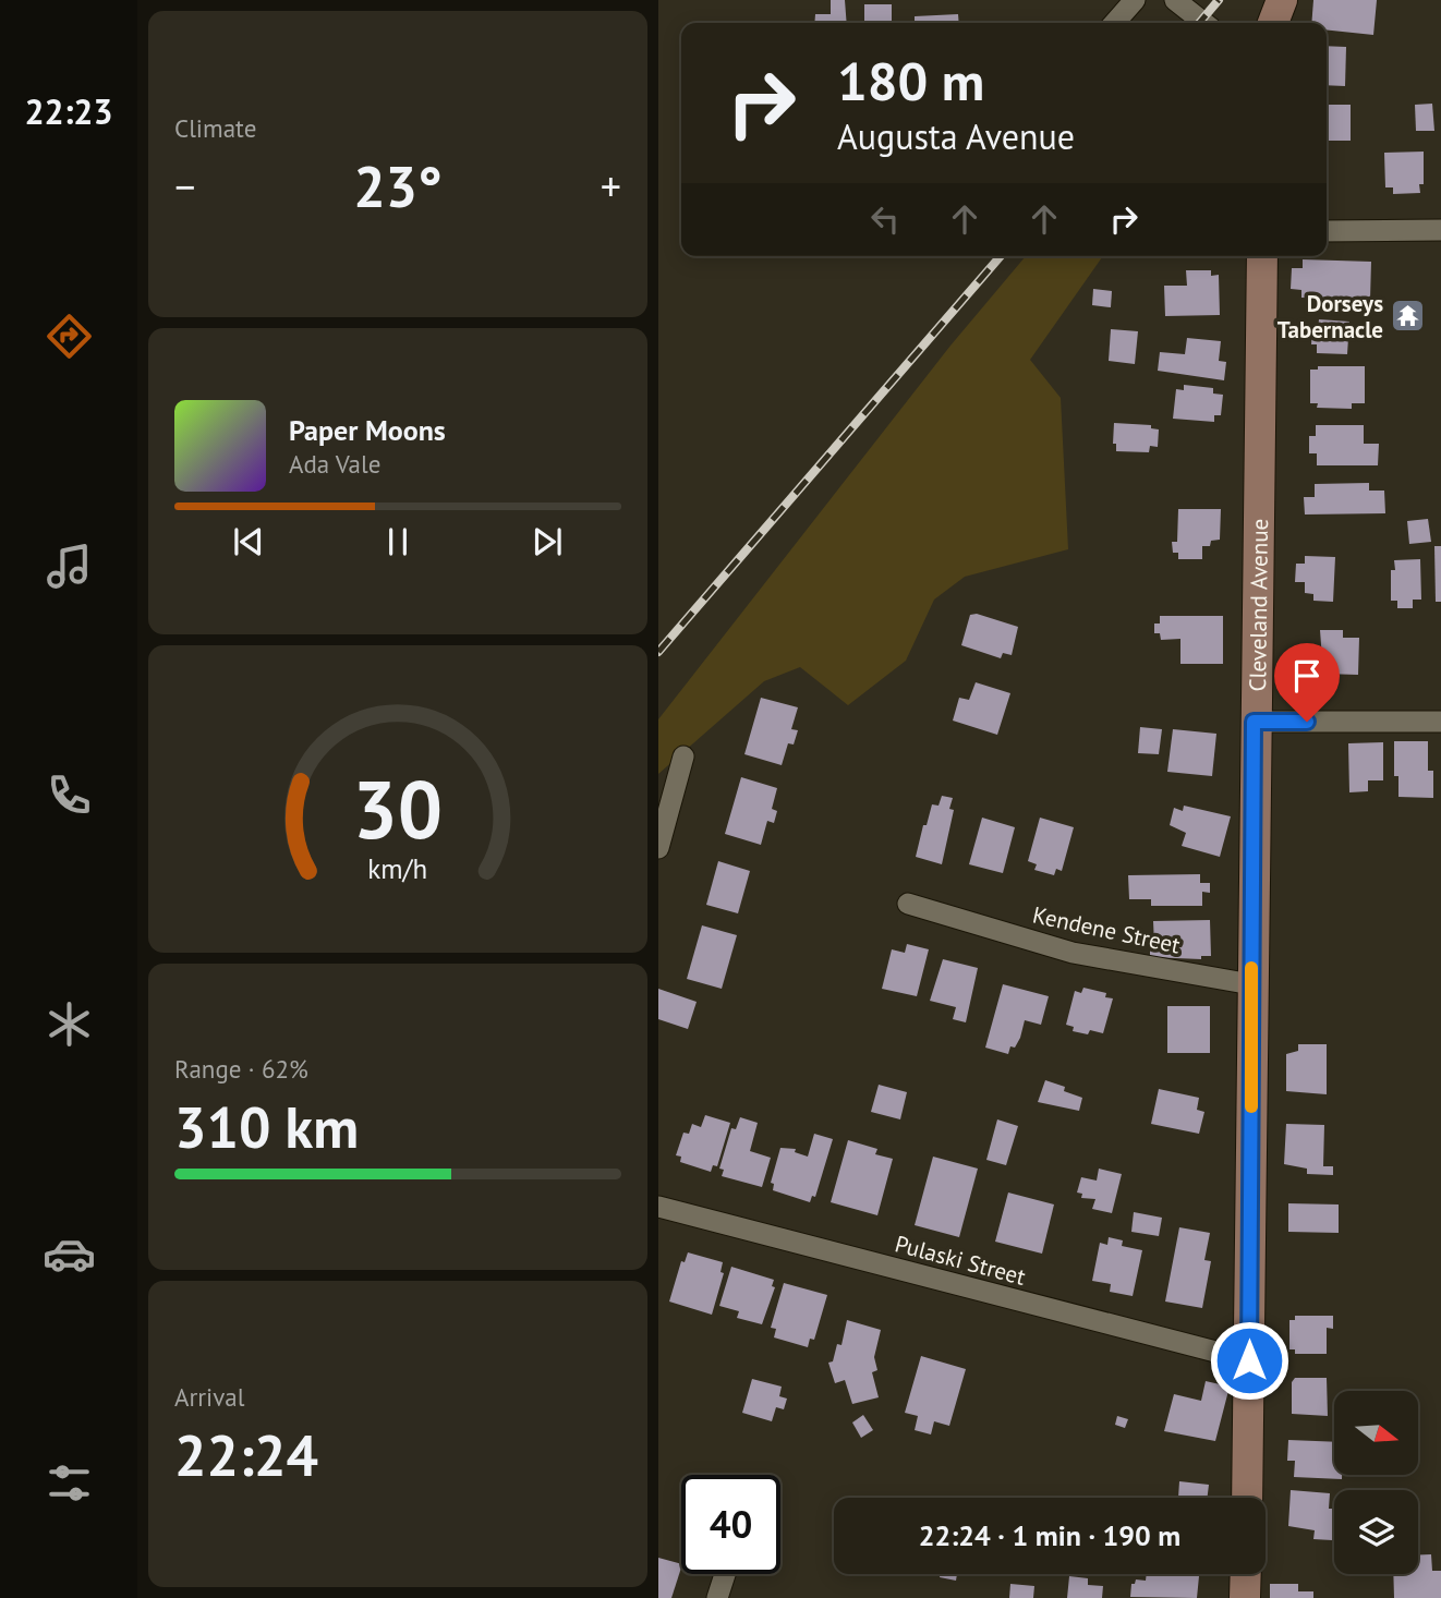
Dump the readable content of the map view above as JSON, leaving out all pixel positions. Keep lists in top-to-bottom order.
{
  "streets": {
    "street": ["Cleveland Avenue", "Kendene Street", "Pulaski Street"]
  },
  "crossings": [
    ["Cleveland Avenue", "Kendene Street"],
    ["Cleveland Avenue", "Pulaski Street"]
  ],
  "places": {
    "temple": ["Dorseys Tabernacle"]
  },
  "north": "right",
  "page": {
    "tabs": "22:23",
    "tile": [
      "Climate",
      ["Range · 62%", "310 km"],
      ["Arrival", "22:24"]
    ],
    "turn": ["180 m", "Augusta Avenue"],
    "heat": ["−", "23°", "+"],
    "song": ["Paper Moons", "Ada Vale"],
    "limit": "40",
    "trip": "22:24 · 1 min · 190 m",
    "gauge": ["30", "km/h"]
  }
}
